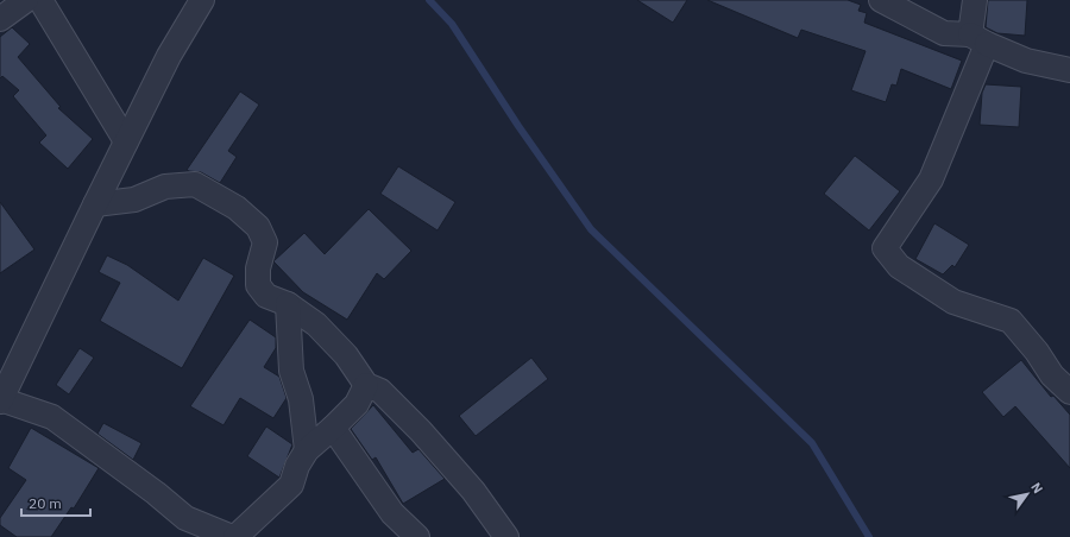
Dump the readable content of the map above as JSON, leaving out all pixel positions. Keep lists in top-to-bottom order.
{
  "scale_bar": "20 m",
  "north": "top right"
}
